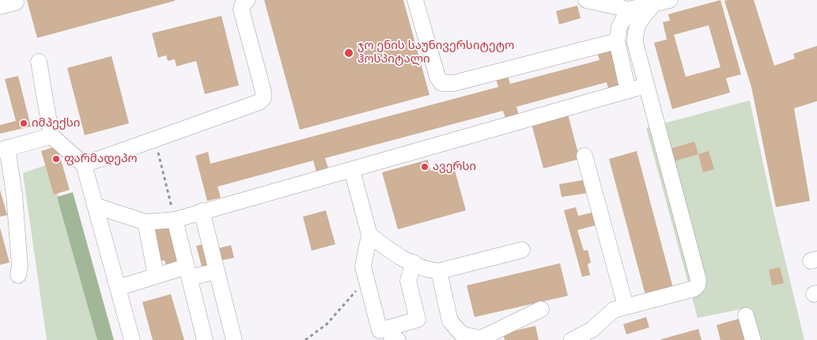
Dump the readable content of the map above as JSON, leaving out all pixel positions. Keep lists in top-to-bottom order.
{
  "places": [
    "ჯო ენის საუნივერსიტეტო ჰოსპიტალი",
    "იმპექსი",
    "ფარმადეპო",
    "ავერსი"
  ]
}
